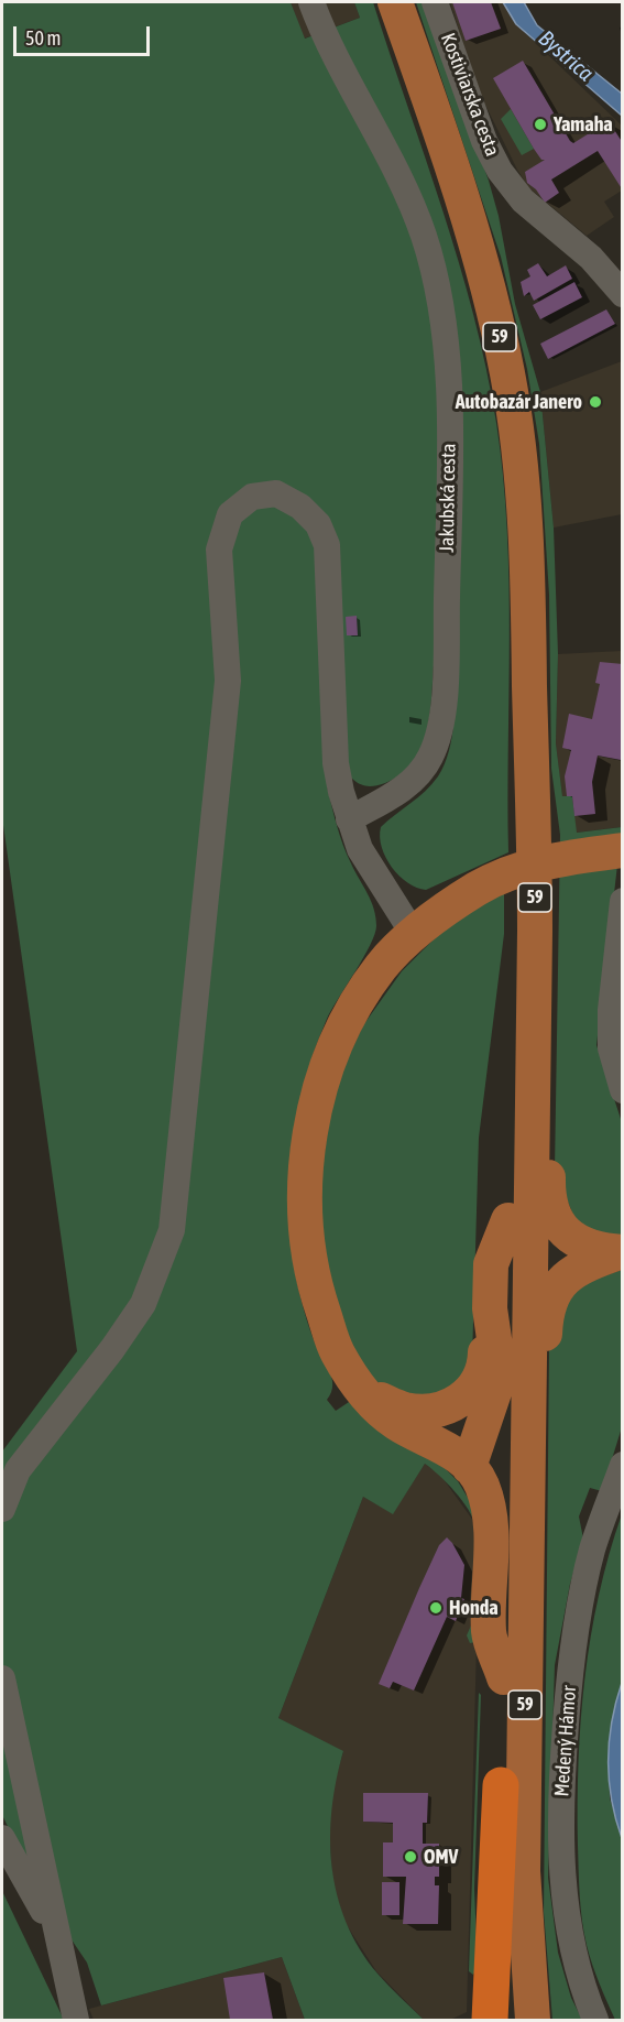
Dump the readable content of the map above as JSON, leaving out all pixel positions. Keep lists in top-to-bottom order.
{
  "streets": {
    "main road": ["59"],
    "street": ["Kostiviarska cesta", "Jakubská cesta", "Medený Hámor"]
  },
  "water": ["Bystrica"],
  "places": [
    "Yamaha",
    "Autobazár Janero",
    "Honda",
    "OMV"
  ],
  "scale_bar": "50 m"
}
